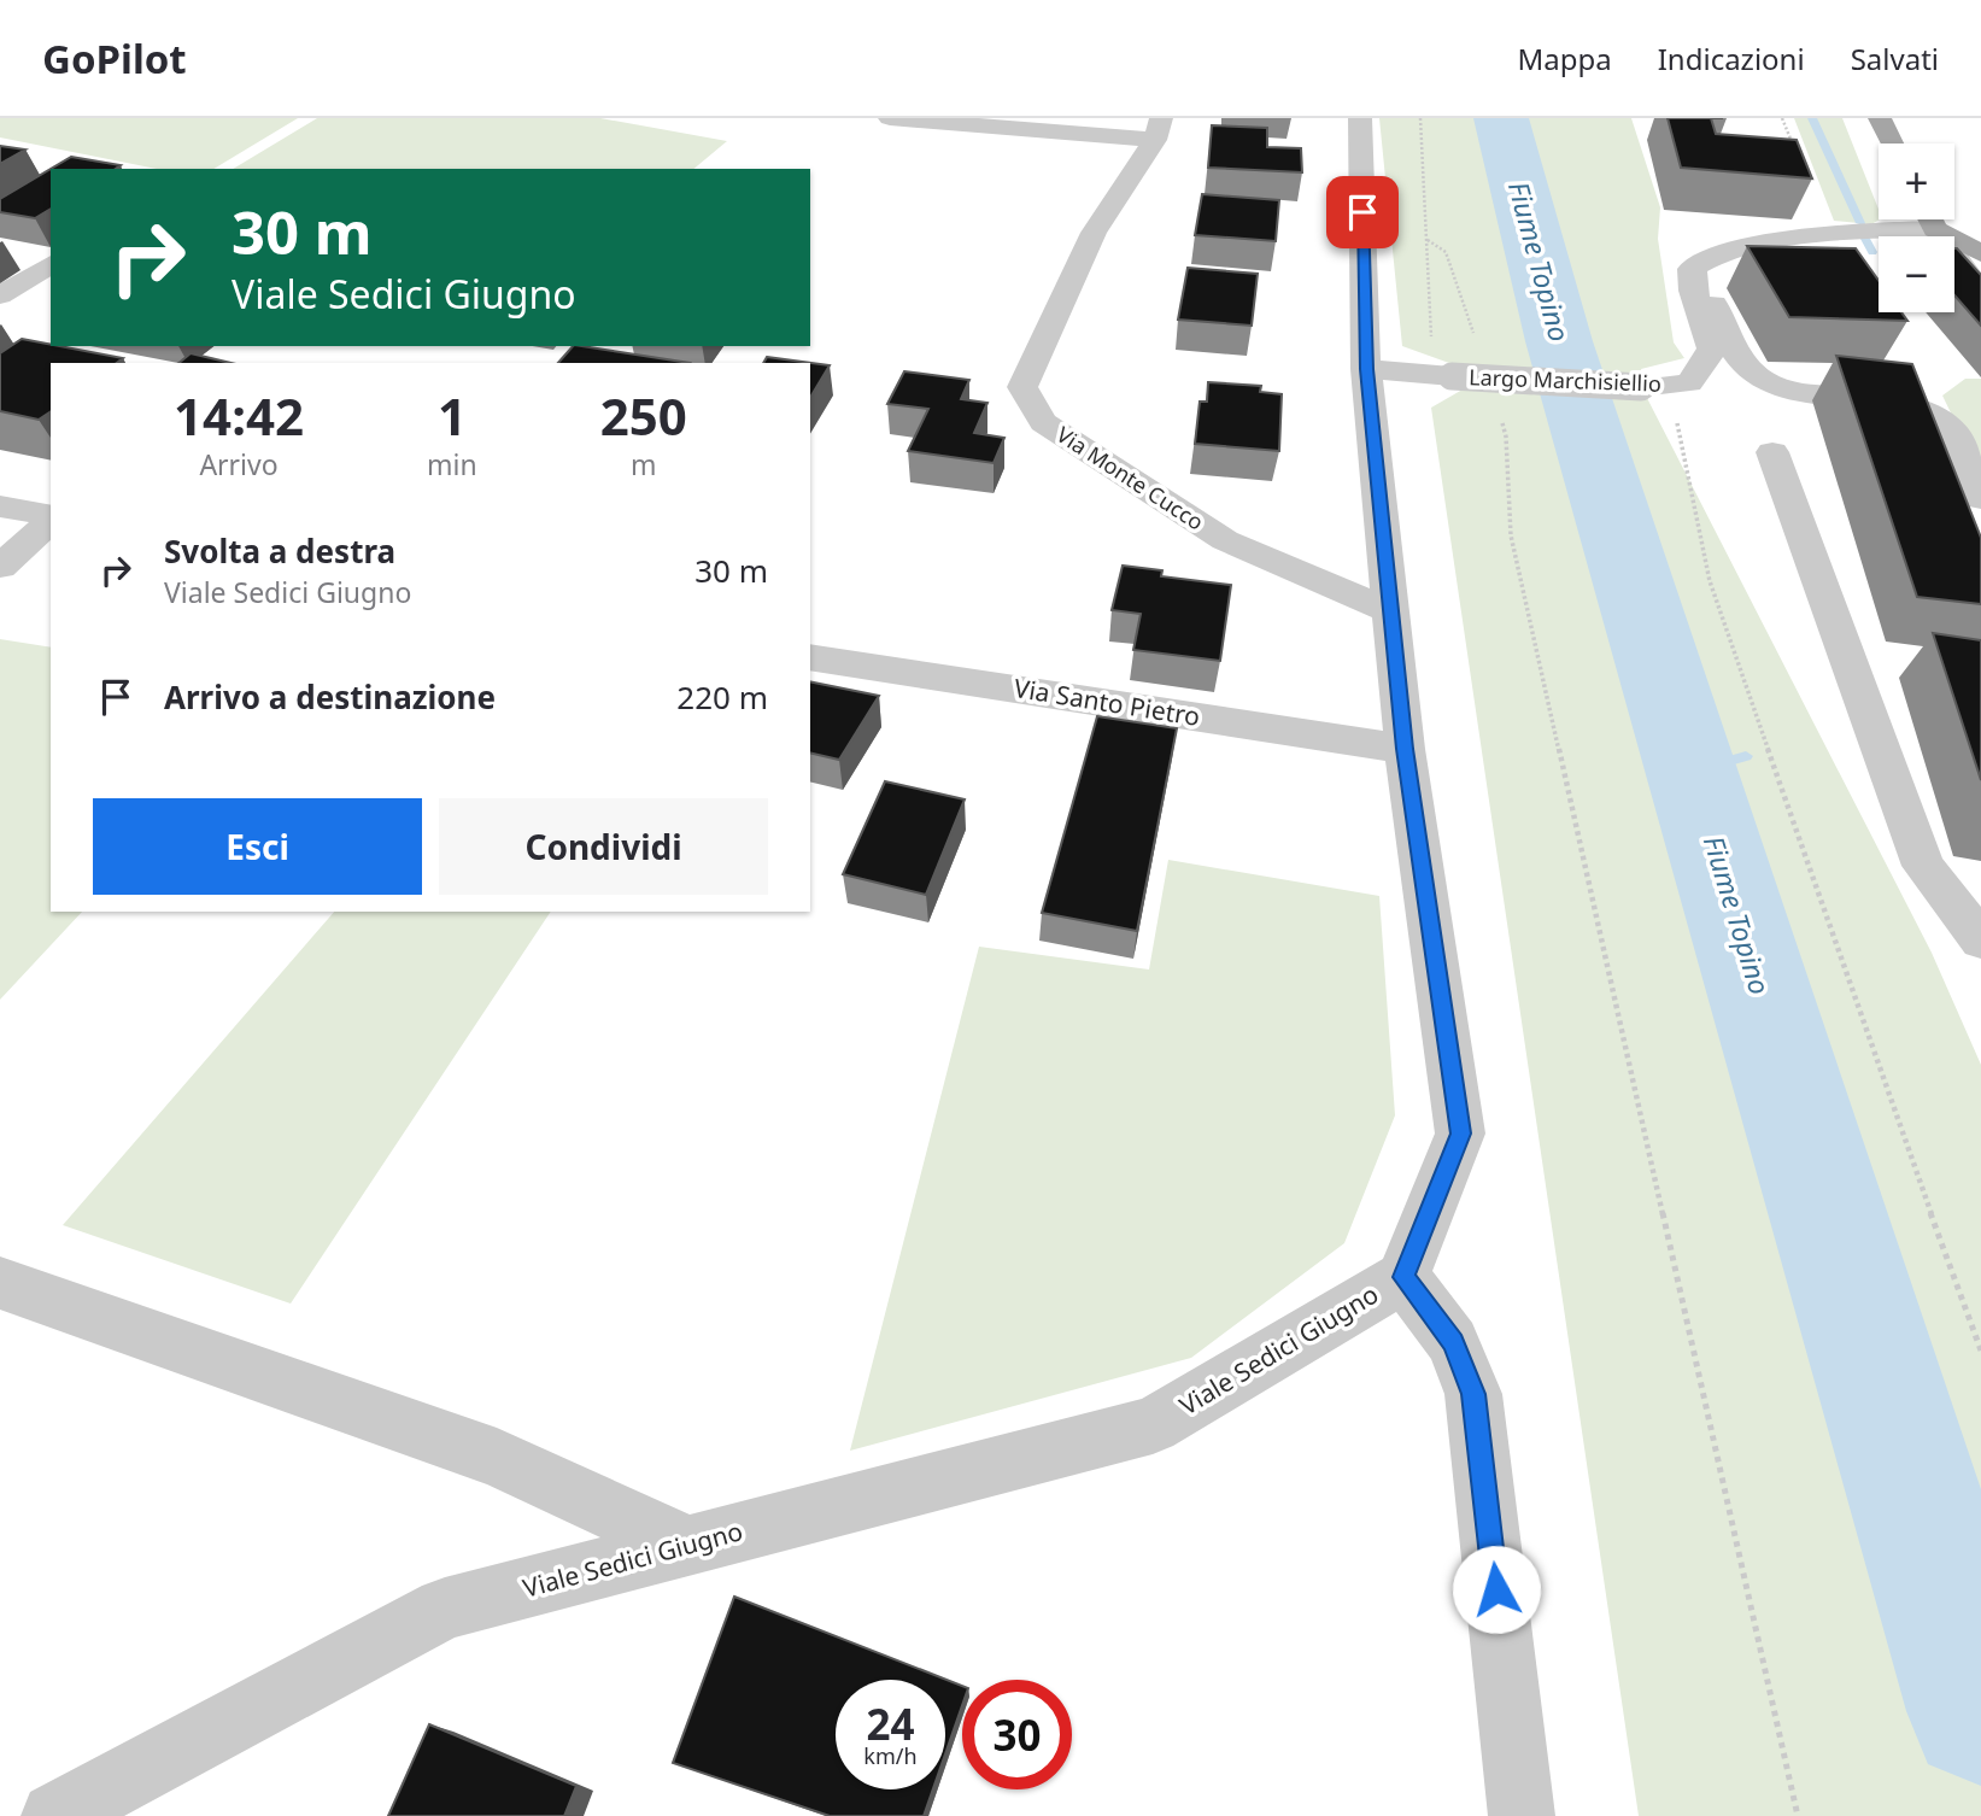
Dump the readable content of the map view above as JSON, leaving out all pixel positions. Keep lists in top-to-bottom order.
{
  "streets": {
    "street": [
      "Largo Marchisiellio",
      "Via Monte Cucco",
      "Via Santo Pietro",
      "Viale Sedici Giugno"
    ]
  },
  "crossings": [
    ["Largo Marchisiellio", "Viale Sedici Giugno"],
    ["Via Monte Cucco", "Viale Sedici Giugno"],
    ["Via Santo Pietro", "Viale Sedici Giugno"]
  ],
  "water": ["Fiume Topino"],
  "page": {
    "header": "GoPilot",
    "nav": ["Mappa", "Indicazioni", "Salvati"],
    "map_buttons": ["+", "−"],
    "turn": ["30 m", "Viale Sedici Giugno"],
    "eta": [
      "14:42",
      "Arrivo",
      "1",
      "min",
      "250",
      "m"
    ],
    "list": [
      {
        "name": "Svolta a destra",
        "note": "Viale Sedici Giugno",
        "value": "30 m"
      },
      {
        "name": "Arrivo a destinazione",
        "value": "220 m"
      }
    ],
    "buttons": ["Esci", "Condividi"],
    "speed": "24 km/h",
    "limit": "30"
  }
}
